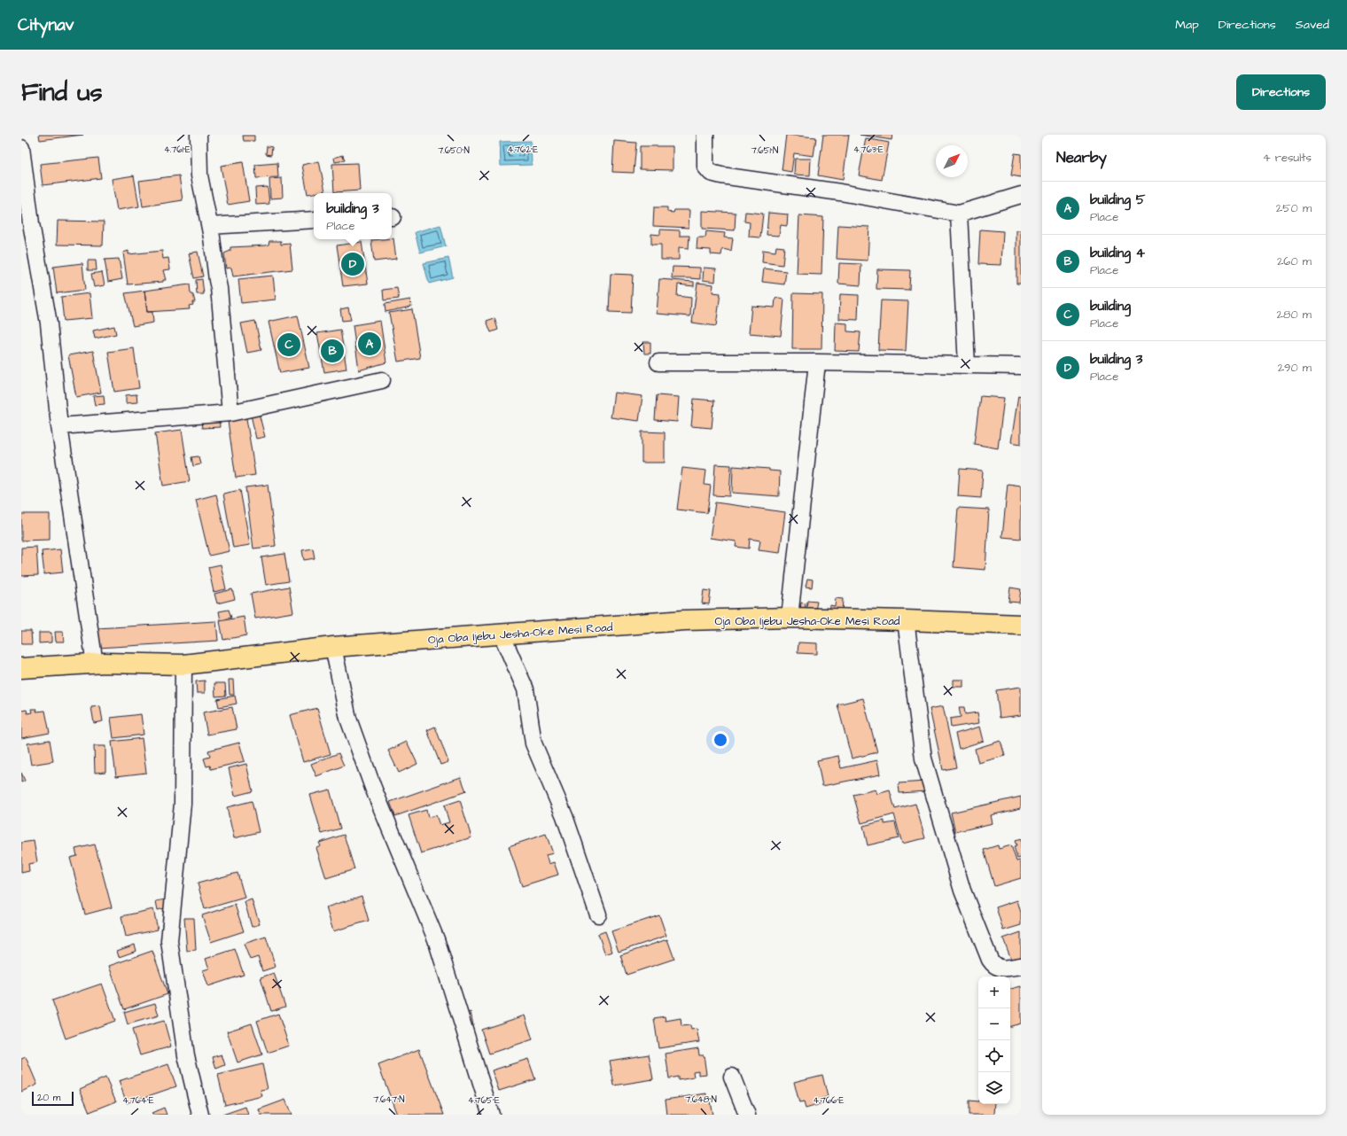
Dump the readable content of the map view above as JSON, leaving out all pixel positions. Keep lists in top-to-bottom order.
{
  "streets": {
    "main road": ["Oja Oba Ijebu Jesha-Oke Mesi Road"]
  },
  "scale_bar": "20 m",
  "north": "top right",
  "page": {
    "header": "Citynav",
    "nav": ["Map", "Directions", "Saved"],
    "buttons": "Directions",
    "title": "Find us",
    "heading": ["Nearby", "4 results"],
    "list": [
      {
        "mark": "A",
        "name": "building 5",
        "note": "Place",
        "value": "250 m"
      },
      {
        "mark": "B",
        "name": "building 4",
        "note": "Place",
        "value": "260 m"
      },
      {
        "mark": "C",
        "name": "building",
        "note": "Place",
        "value": "280 m"
      },
      {
        "mark": "D",
        "name": "building 3",
        "note": "Place",
        "value": "290 m"
      }
    ],
    "popup": ["building 3", "Place"],
    "pins": [
      "D",
      "A",
      "C",
      "B"
    ],
    "map_buttons": ["+", "−"],
    "scale": "20 m"
  },
  "coordinates": [
    "4.762°E",
    "4.761°E",
    "4.763°E",
    "7.650°N",
    "7.651°N",
    "7.647°N",
    "7.648°N",
    "4.764°E",
    "4.765°E",
    "4.766°E"
  ]
}
